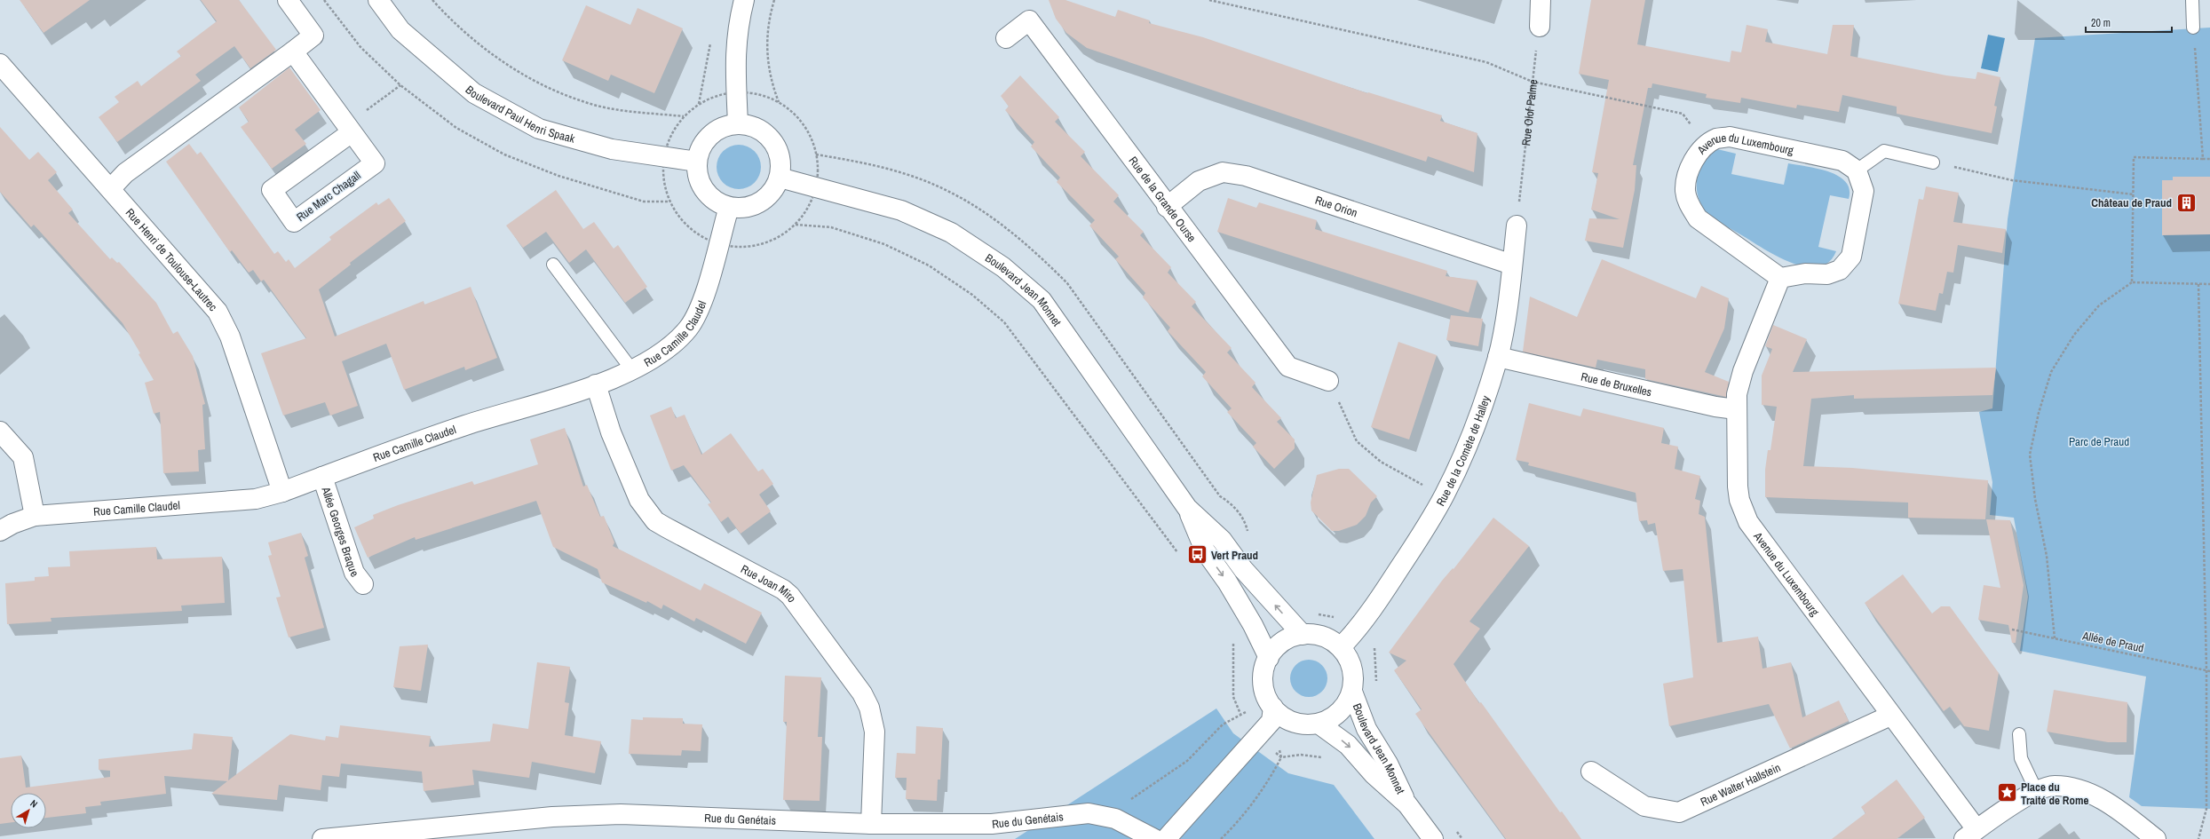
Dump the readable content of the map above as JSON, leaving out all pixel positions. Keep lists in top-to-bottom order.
{
  "streets": {
    "street": [
      "Boulevard Paul Henri Spaak",
      "Avenue du Luxembourg",
      "Rue Marc Chagall",
      "Rue de la Grande Ourse",
      "Rue Orion",
      "Rue Henri de Toulouse-Lautrec",
      "Boulevard Jean Monnet",
      "Rue Camille Claudel",
      "Rue de Bruxelles",
      "Rue de la Comète de Halley",
      "Allée Georges Braque",
      "Rue Joan Miro",
      "Rue Walter Hallstein",
      "Rue du Genétais"
    ],
    "path": ["Rue Olof Palme", "Allée de Praud"]
  },
  "crossings": [
    ["Boulevard Paul Henri Spaak", "Boulevard Jean Monnet"],
    ["Boulevard Paul Henri Spaak", "Rue Camille Claudel"],
    ["Rue Olof Palme", "Rue de la Comète de Halley"],
    ["Avenue du Luxembourg", "Rue de Bruxelles"],
    ["Avenue du Luxembourg", "Rue Walter Hallstein"],
    ["Rue de la Grande Ourse", "Rue Orion"],
    ["Rue Orion", "Rue de la Comète de Halley"],
    ["Rue Henri de Toulouse-Lautrec", "Rue Camille Claudel"],
    ["Boulevard Jean Monnet", "Rue Camille Claudel"],
    ["Boulevard Jean Monnet", "Rue de la Comète de Halley"],
    ["Rue Camille Claudel", "Allée Georges Braque"],
    ["Rue Camille Claudel", "Rue Joan Miro"],
    ["Rue de Bruxelles", "Rue de la Comète de Halley"],
    ["Rue Joan Miro", "Rue du Genétais"]
  ],
  "parks": ["Parc de Praud"],
  "places": {
    "building": ["Château de Praud"],
    "bus stop": ["Vert Praud"],
    "place": ["Place du Traité de Rome"]
  },
  "scale_bar": "20 m",
  "north": "top right"
}
